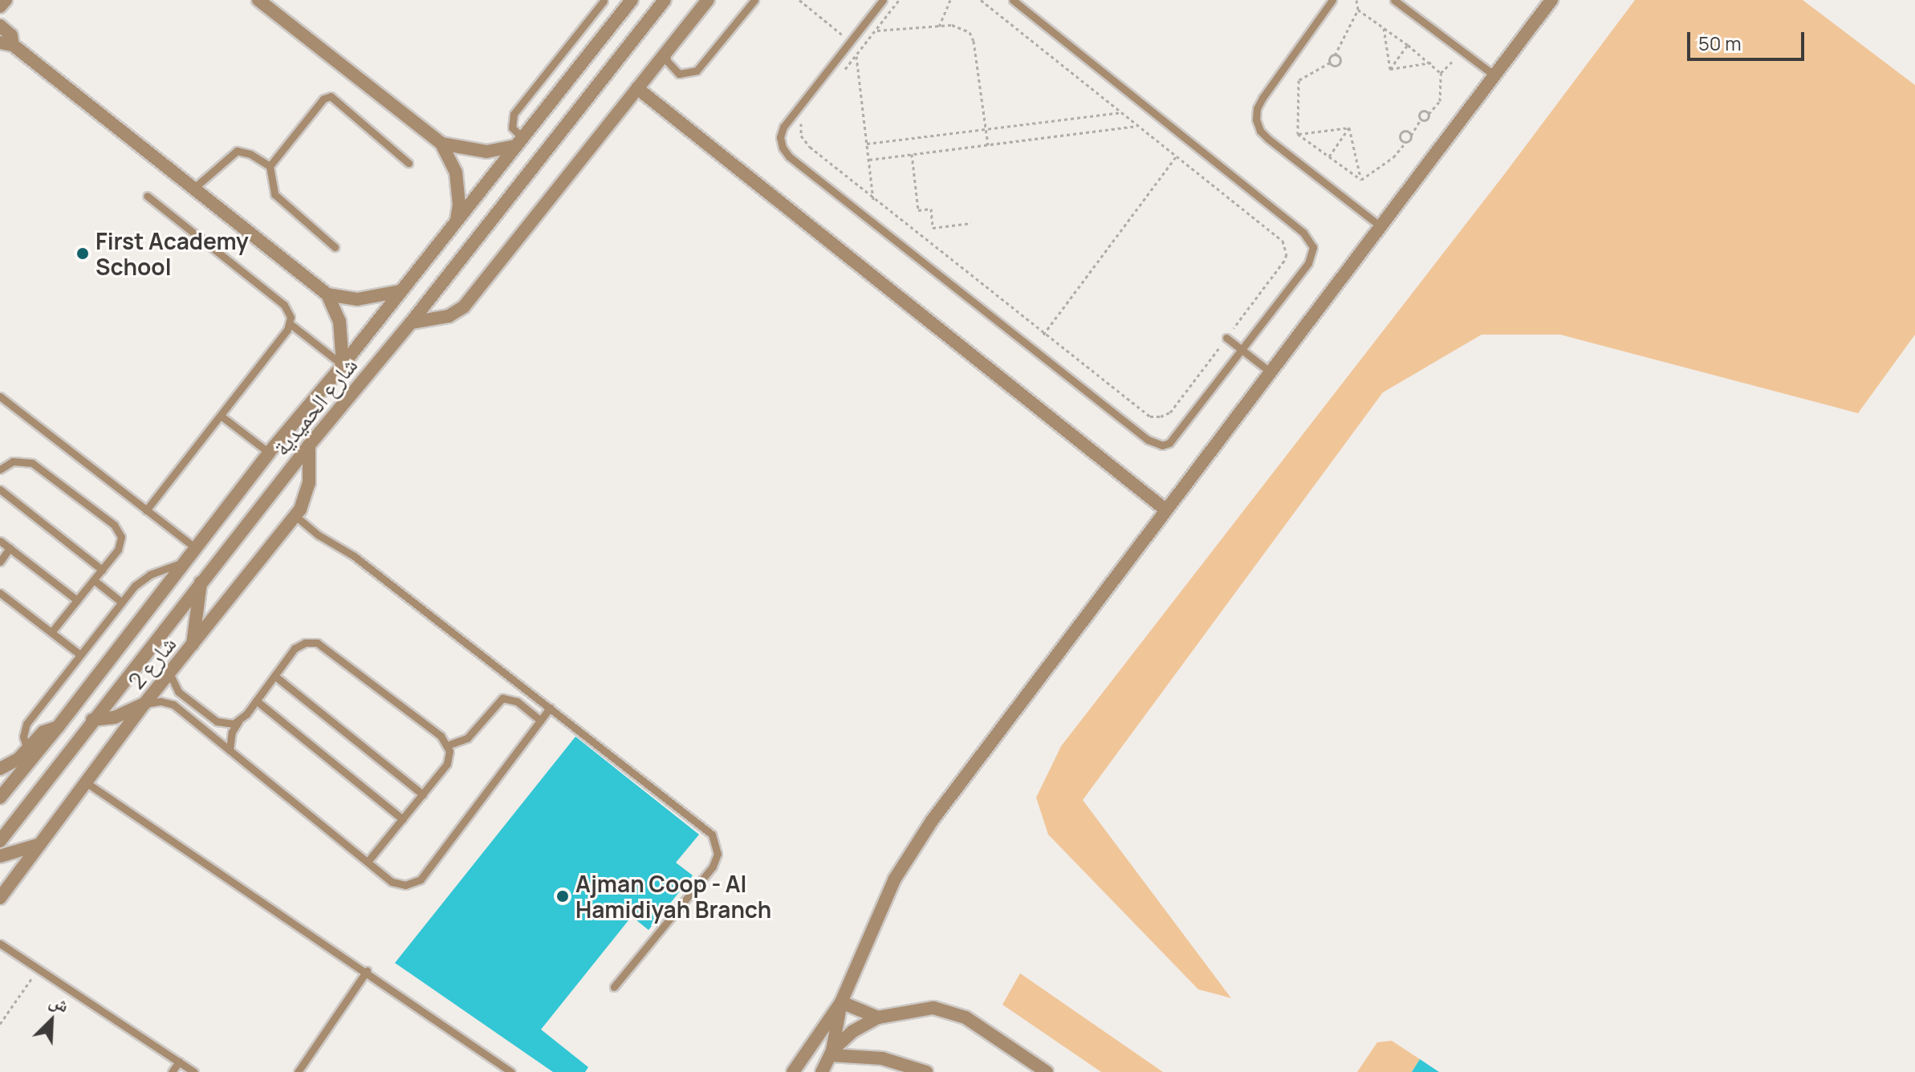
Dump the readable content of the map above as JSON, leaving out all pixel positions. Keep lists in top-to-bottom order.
{
  "streets": {
    "street": ["شارع الحميدية", "شارع 2"]
  },
  "crossings": [
    ["شارع الحميدية", "شارع 2"]
  ],
  "places": ["First Academy School", "Ajman Coop - Al Hamidiyah Branch"],
  "scale_bar": "50 m",
  "north": "top right"
}
